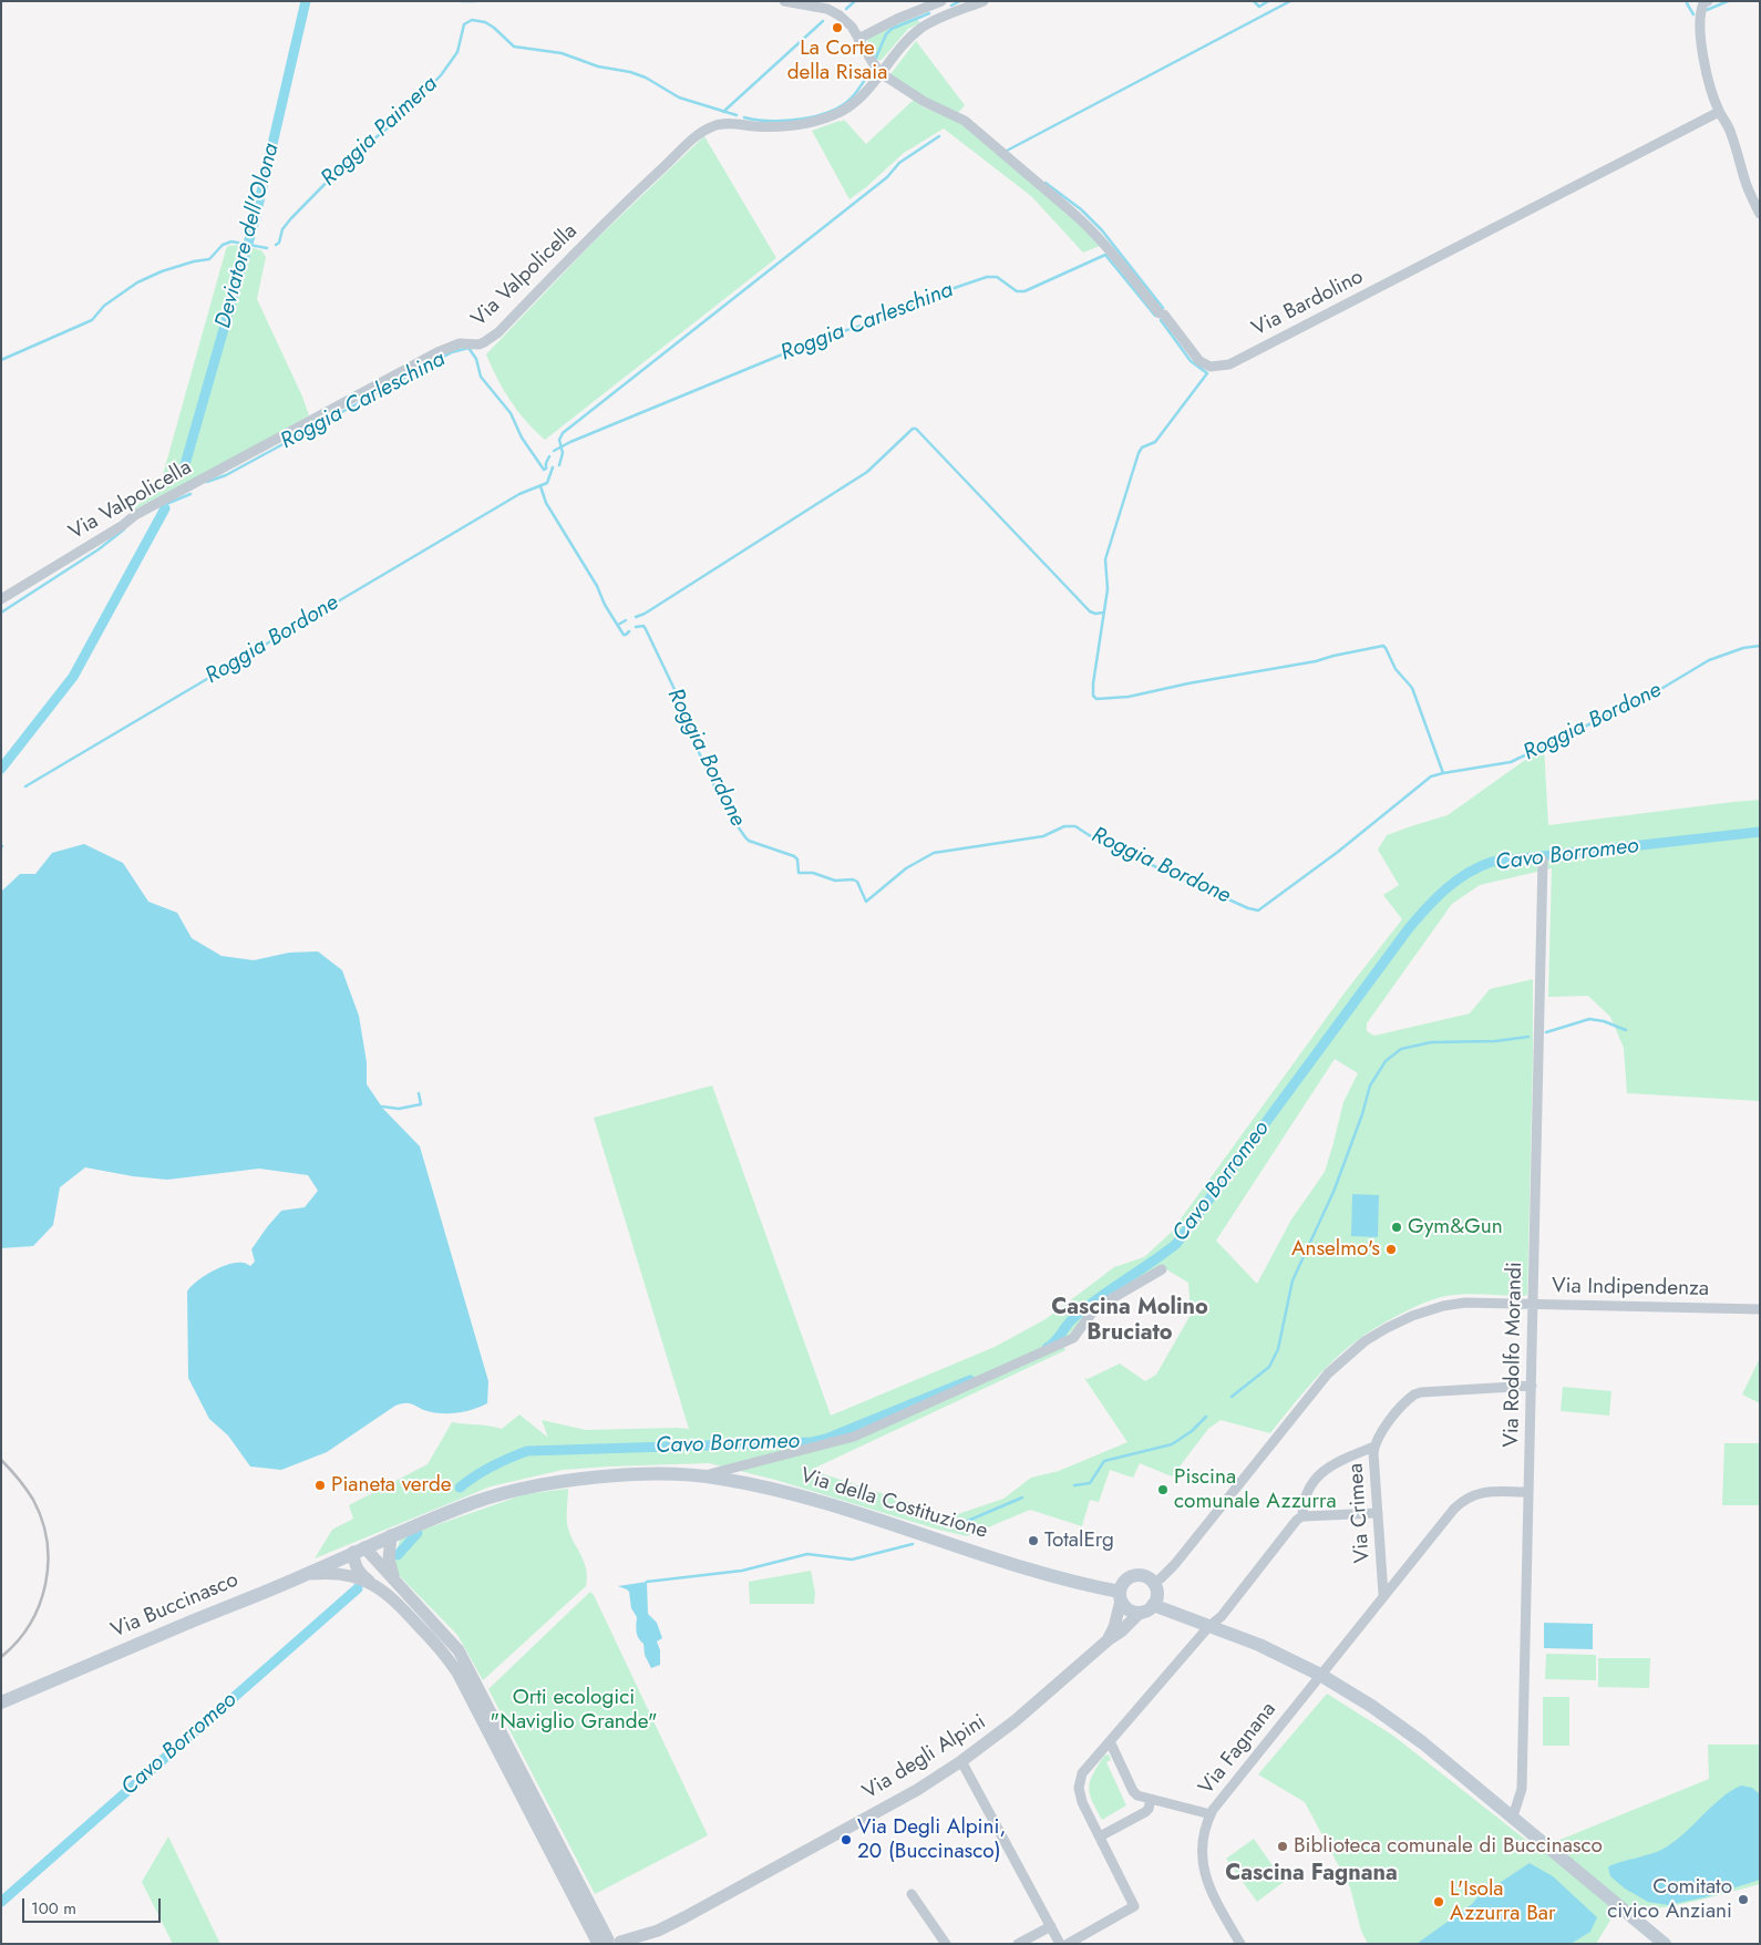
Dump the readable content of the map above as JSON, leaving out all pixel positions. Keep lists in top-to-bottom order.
{
  "streets": {
    "main road": ["Via della Costituzione", "Via Buccinasco"],
    "street": [
      "Via Valpolicella",
      "Via Bardolino",
      "Via Indipendenza",
      "Via Rodolfo Morandi",
      "Via Crimea",
      "Via Fagnana",
      "Via degli Alpini"
    ]
  },
  "crossings": [
    ["Via Valpolicella", "Via Bardolino"],
    ["Via Indipendenza", "Via Rodolfo Morandi"],
    ["Via Indipendenza", "Via della Costituzione"],
    ["Via Indipendenza", "Via degli Alpini"],
    ["Via Rodolfo Morandi", "Via Crimea"],
    ["Via Rodolfo Morandi", "Via Fagnana"],
    ["Via della Costituzione", "Via Buccinasco"],
    ["Via della Costituzione", "Via degli Alpini"],
    ["Via Crimea", "Via Fagnana"]
  ],
  "districts": ["Cascina Molino Bruciato", "Cascina Fagnana"],
  "water": [
    "Roggia Paimera",
    "Deviatore dell'Olona",
    "Roggia Carleschina",
    "Roggia Bordone",
    "Cavo Borromeo"
  ],
  "parks": ["Orti ecologici \"Naviglio Grande\""],
  "places": [
    "La Corte della Risaia",
    "Gym&Gun",
    "Anselmo's",
    "Pianeta verde",
    "Piscina comunale Azzurra",
    "TotalErg",
    "Via Degli Alpini, 20 (Buccinasco)",
    "Biblioteca comunale di Buccinasco",
    "Comitato civico Anziani",
    "L'Isola Azzurra Bar"
  ],
  "scale_bar": "100 m"
}
